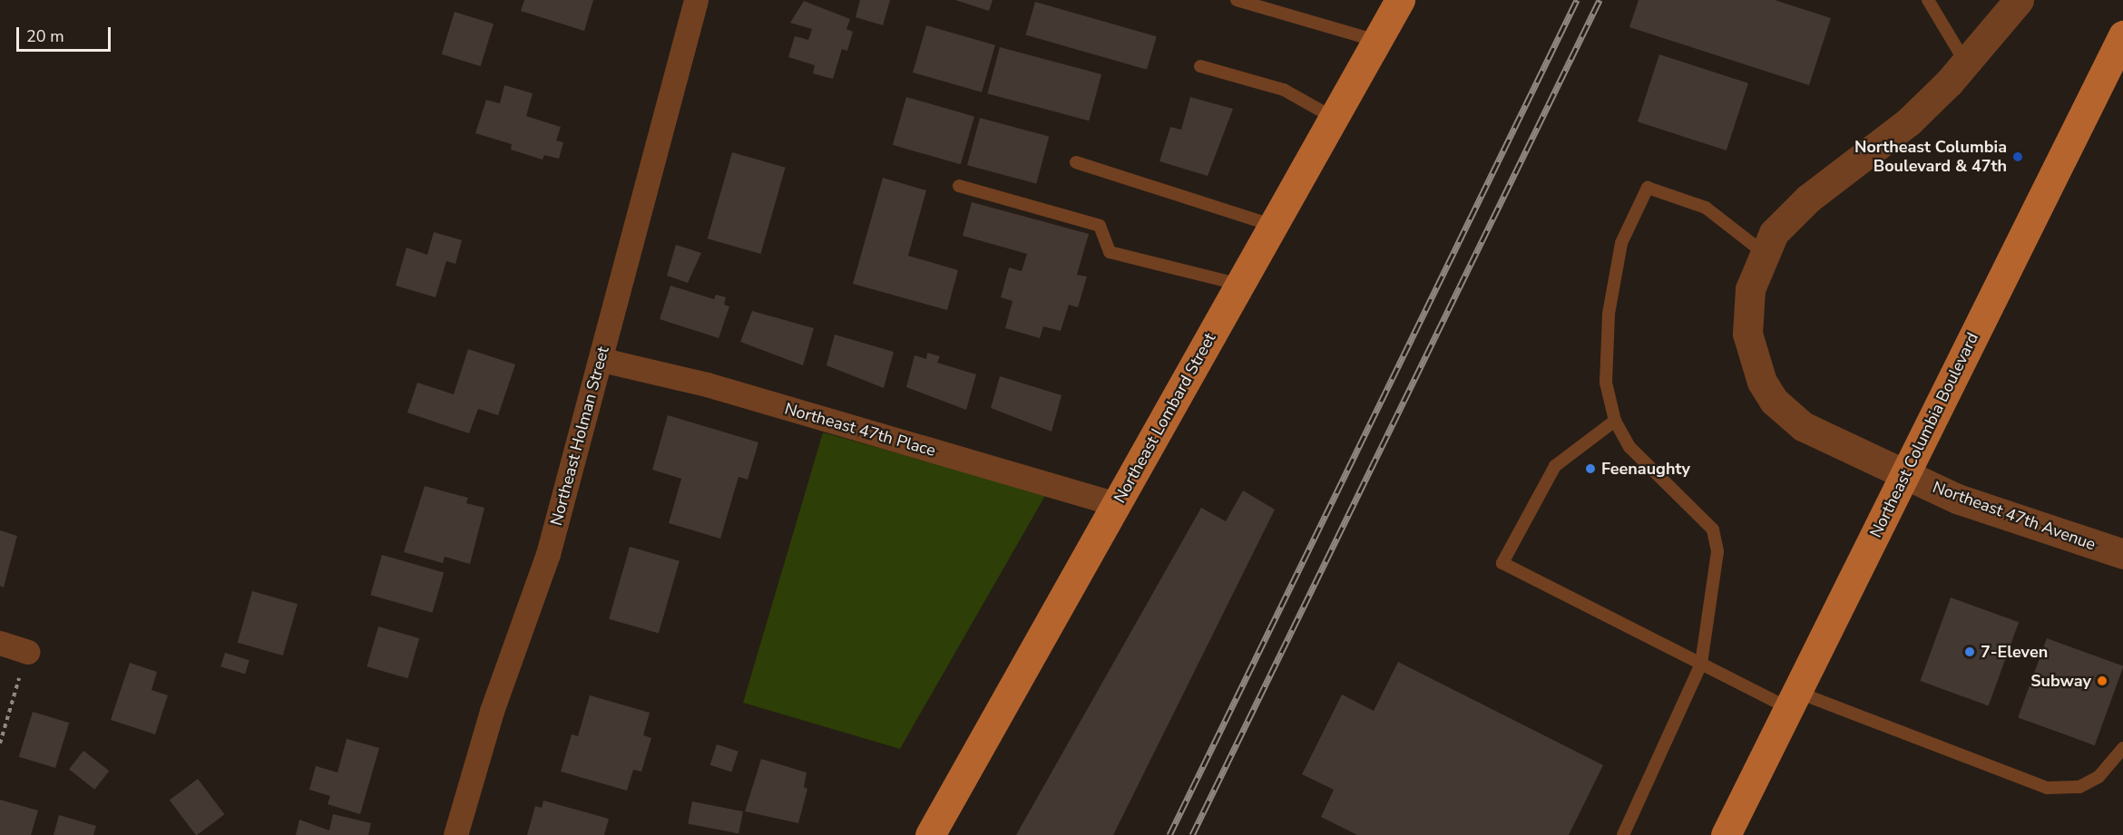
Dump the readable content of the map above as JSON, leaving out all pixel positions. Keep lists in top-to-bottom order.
{
  "streets": {
    "main road": ["Northeast Lombard Street", "Northeast Columbia Boulevard"],
    "street": ["Northeast 47th Place", "Northeast Holman Street", "Northeast 47th Avenue"]
  },
  "crossings": [
    ["Northeast Lombard Street", "Northeast 47th Place"],
    ["Northeast 47th Place", "Northeast Holman Street"],
    ["Northeast Columbia Boulevard", "Northeast 47th Avenue"]
  ],
  "places": [
    "Northeast Columbia Boulevard & 47th",
    "Feenaughty",
    "7-Eleven",
    "Subway"
  ],
  "scale_bar": "20 m"
}
